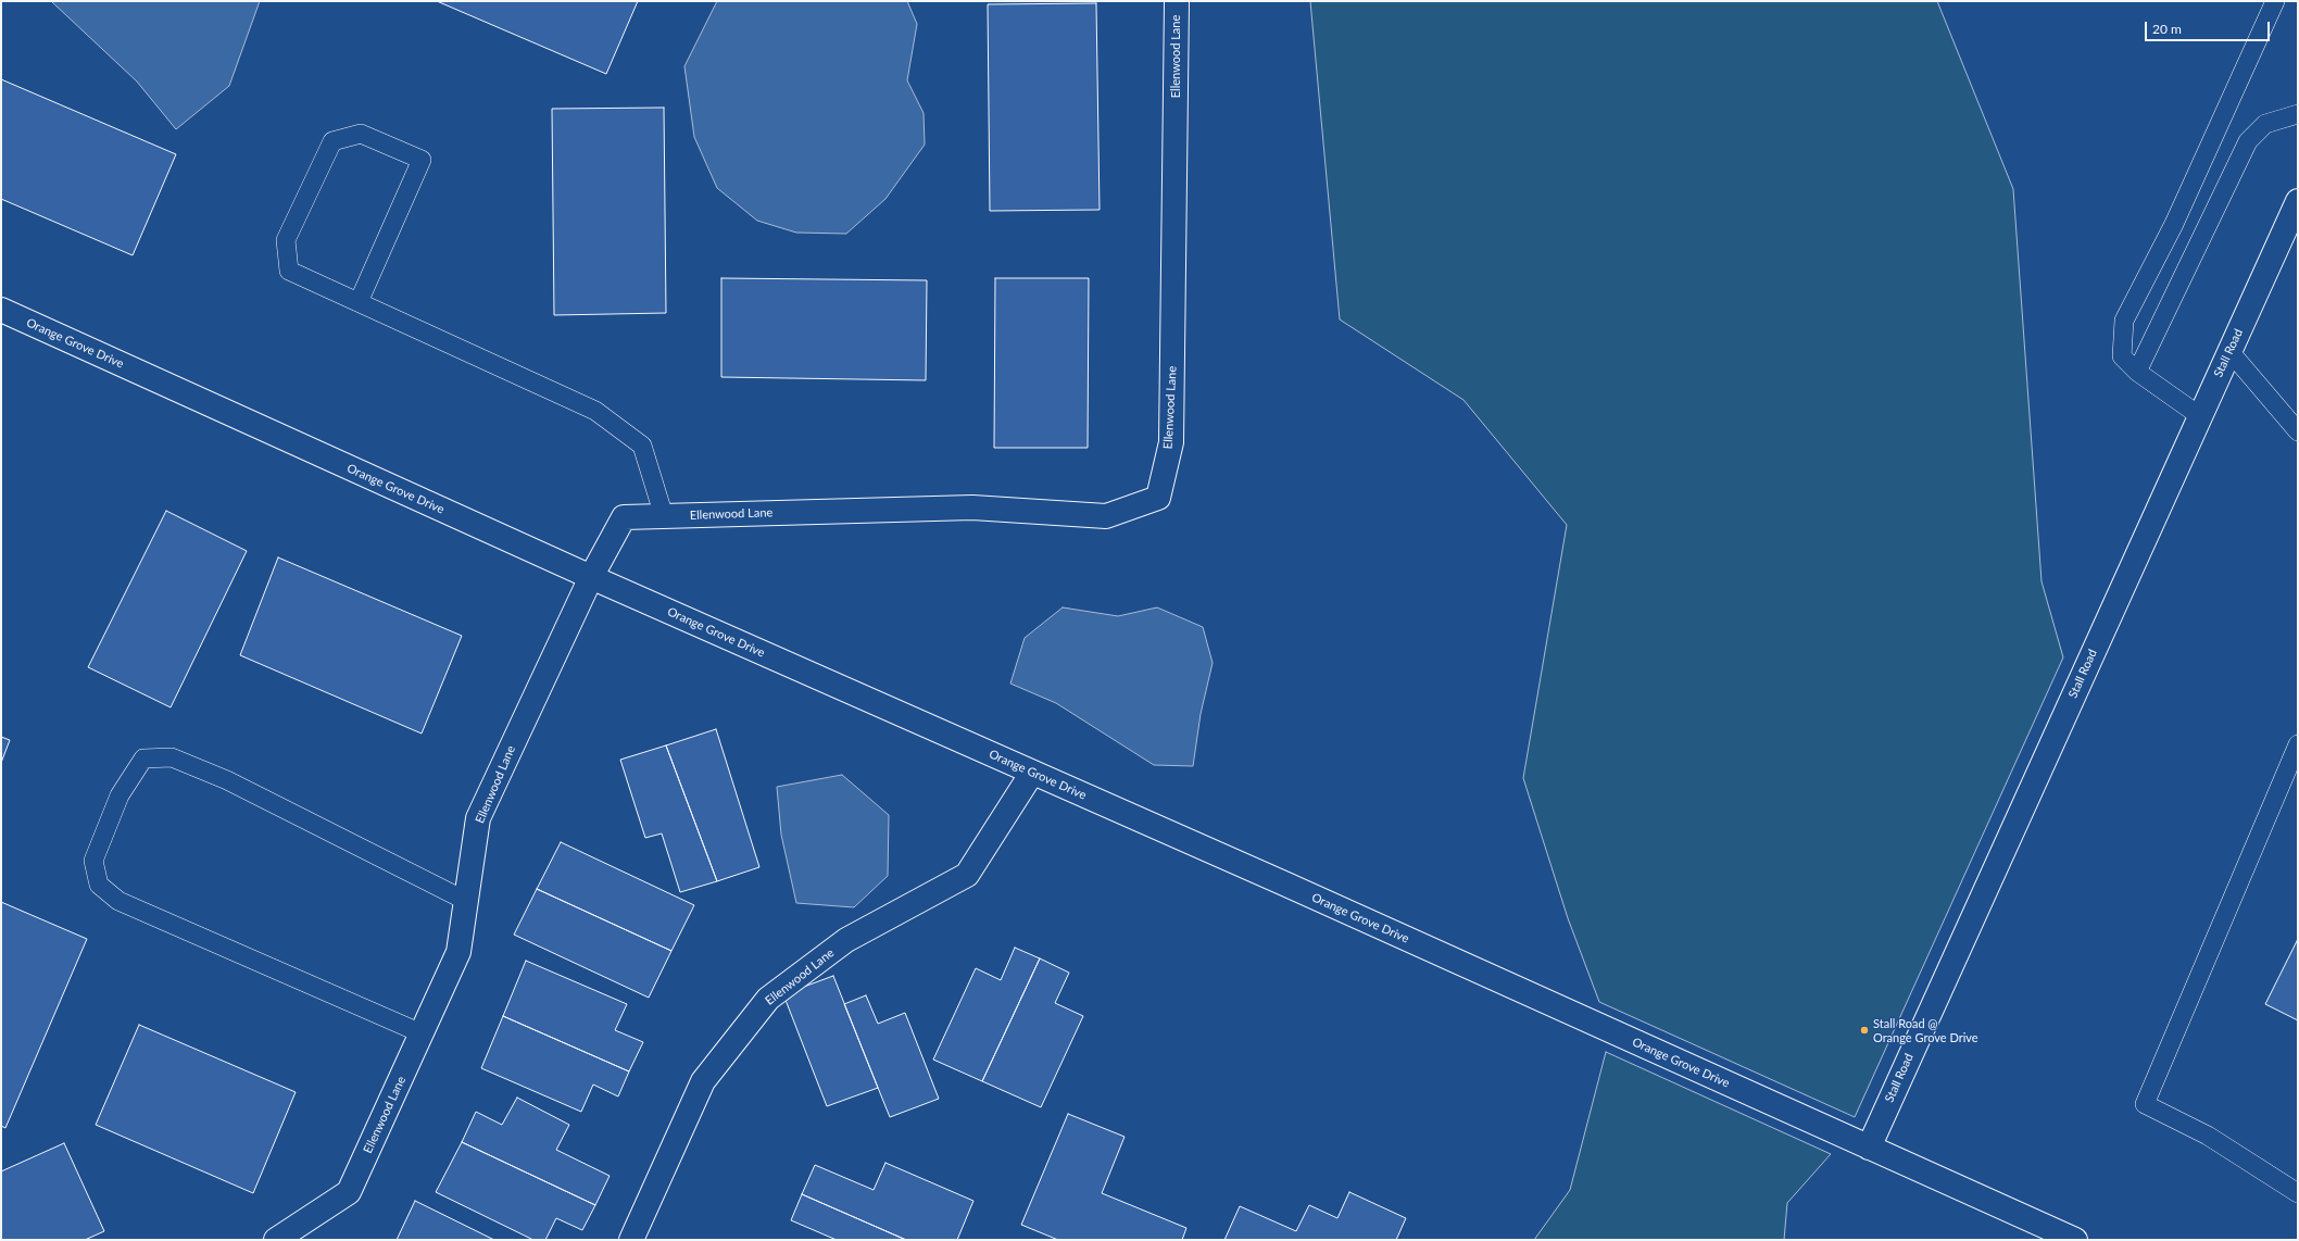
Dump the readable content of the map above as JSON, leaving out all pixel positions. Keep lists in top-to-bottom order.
{
  "streets": {
    "street": ["Ellenwood Lane", "Orange Grove Drive", "Stall Road"]
  },
  "crossings": [
    ["Ellenwood Lane", "Orange Grove Drive"],
    ["Orange Grove Drive", "Stall Road"]
  ],
  "places": ["Stall Road @ Orange Grove Drive"],
  "scale_bar": "20 m"
}
